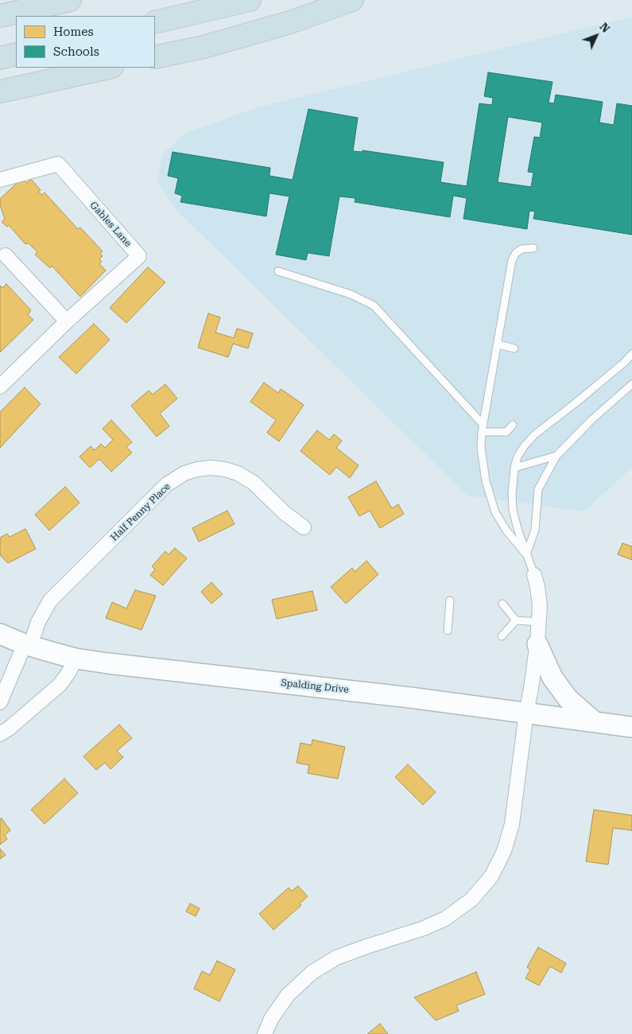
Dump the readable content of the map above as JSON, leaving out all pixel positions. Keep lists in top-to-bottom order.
{
  "streets": {
    "street": ["Gables Lane", "Half Penny Place", "Spalding Drive"]
  },
  "crossings": [
    ["Half Penny Place", "Spalding Drive"]
  ],
  "legend": ["Homes", "Schools"],
  "north": "top right"
}
